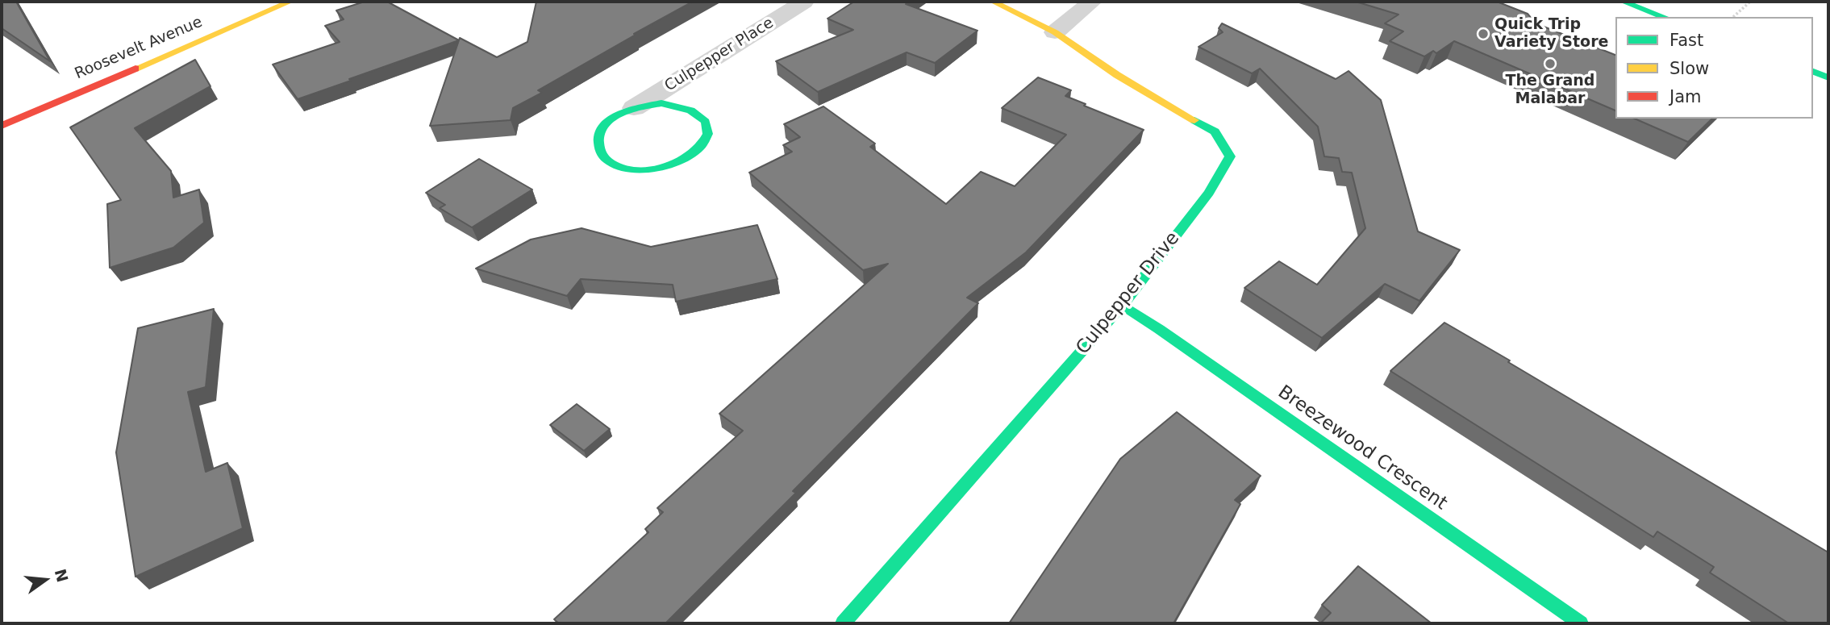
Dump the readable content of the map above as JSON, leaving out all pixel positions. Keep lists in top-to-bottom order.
{
  "streets": {
    "street": [
      "Roosevelt Avenue",
      "Culpepper Place",
      "Culpepper Drive",
      "Breezewood Crescent"
    ]
  },
  "crossings": [
    ["Culpepper Drive", "Breezewood Crescent"]
  ],
  "places": ["Quick Trip Variety Store", "The Grand Malabar"],
  "legend": ["Fast", "Slow", "Jam"],
  "north": "right"
}
